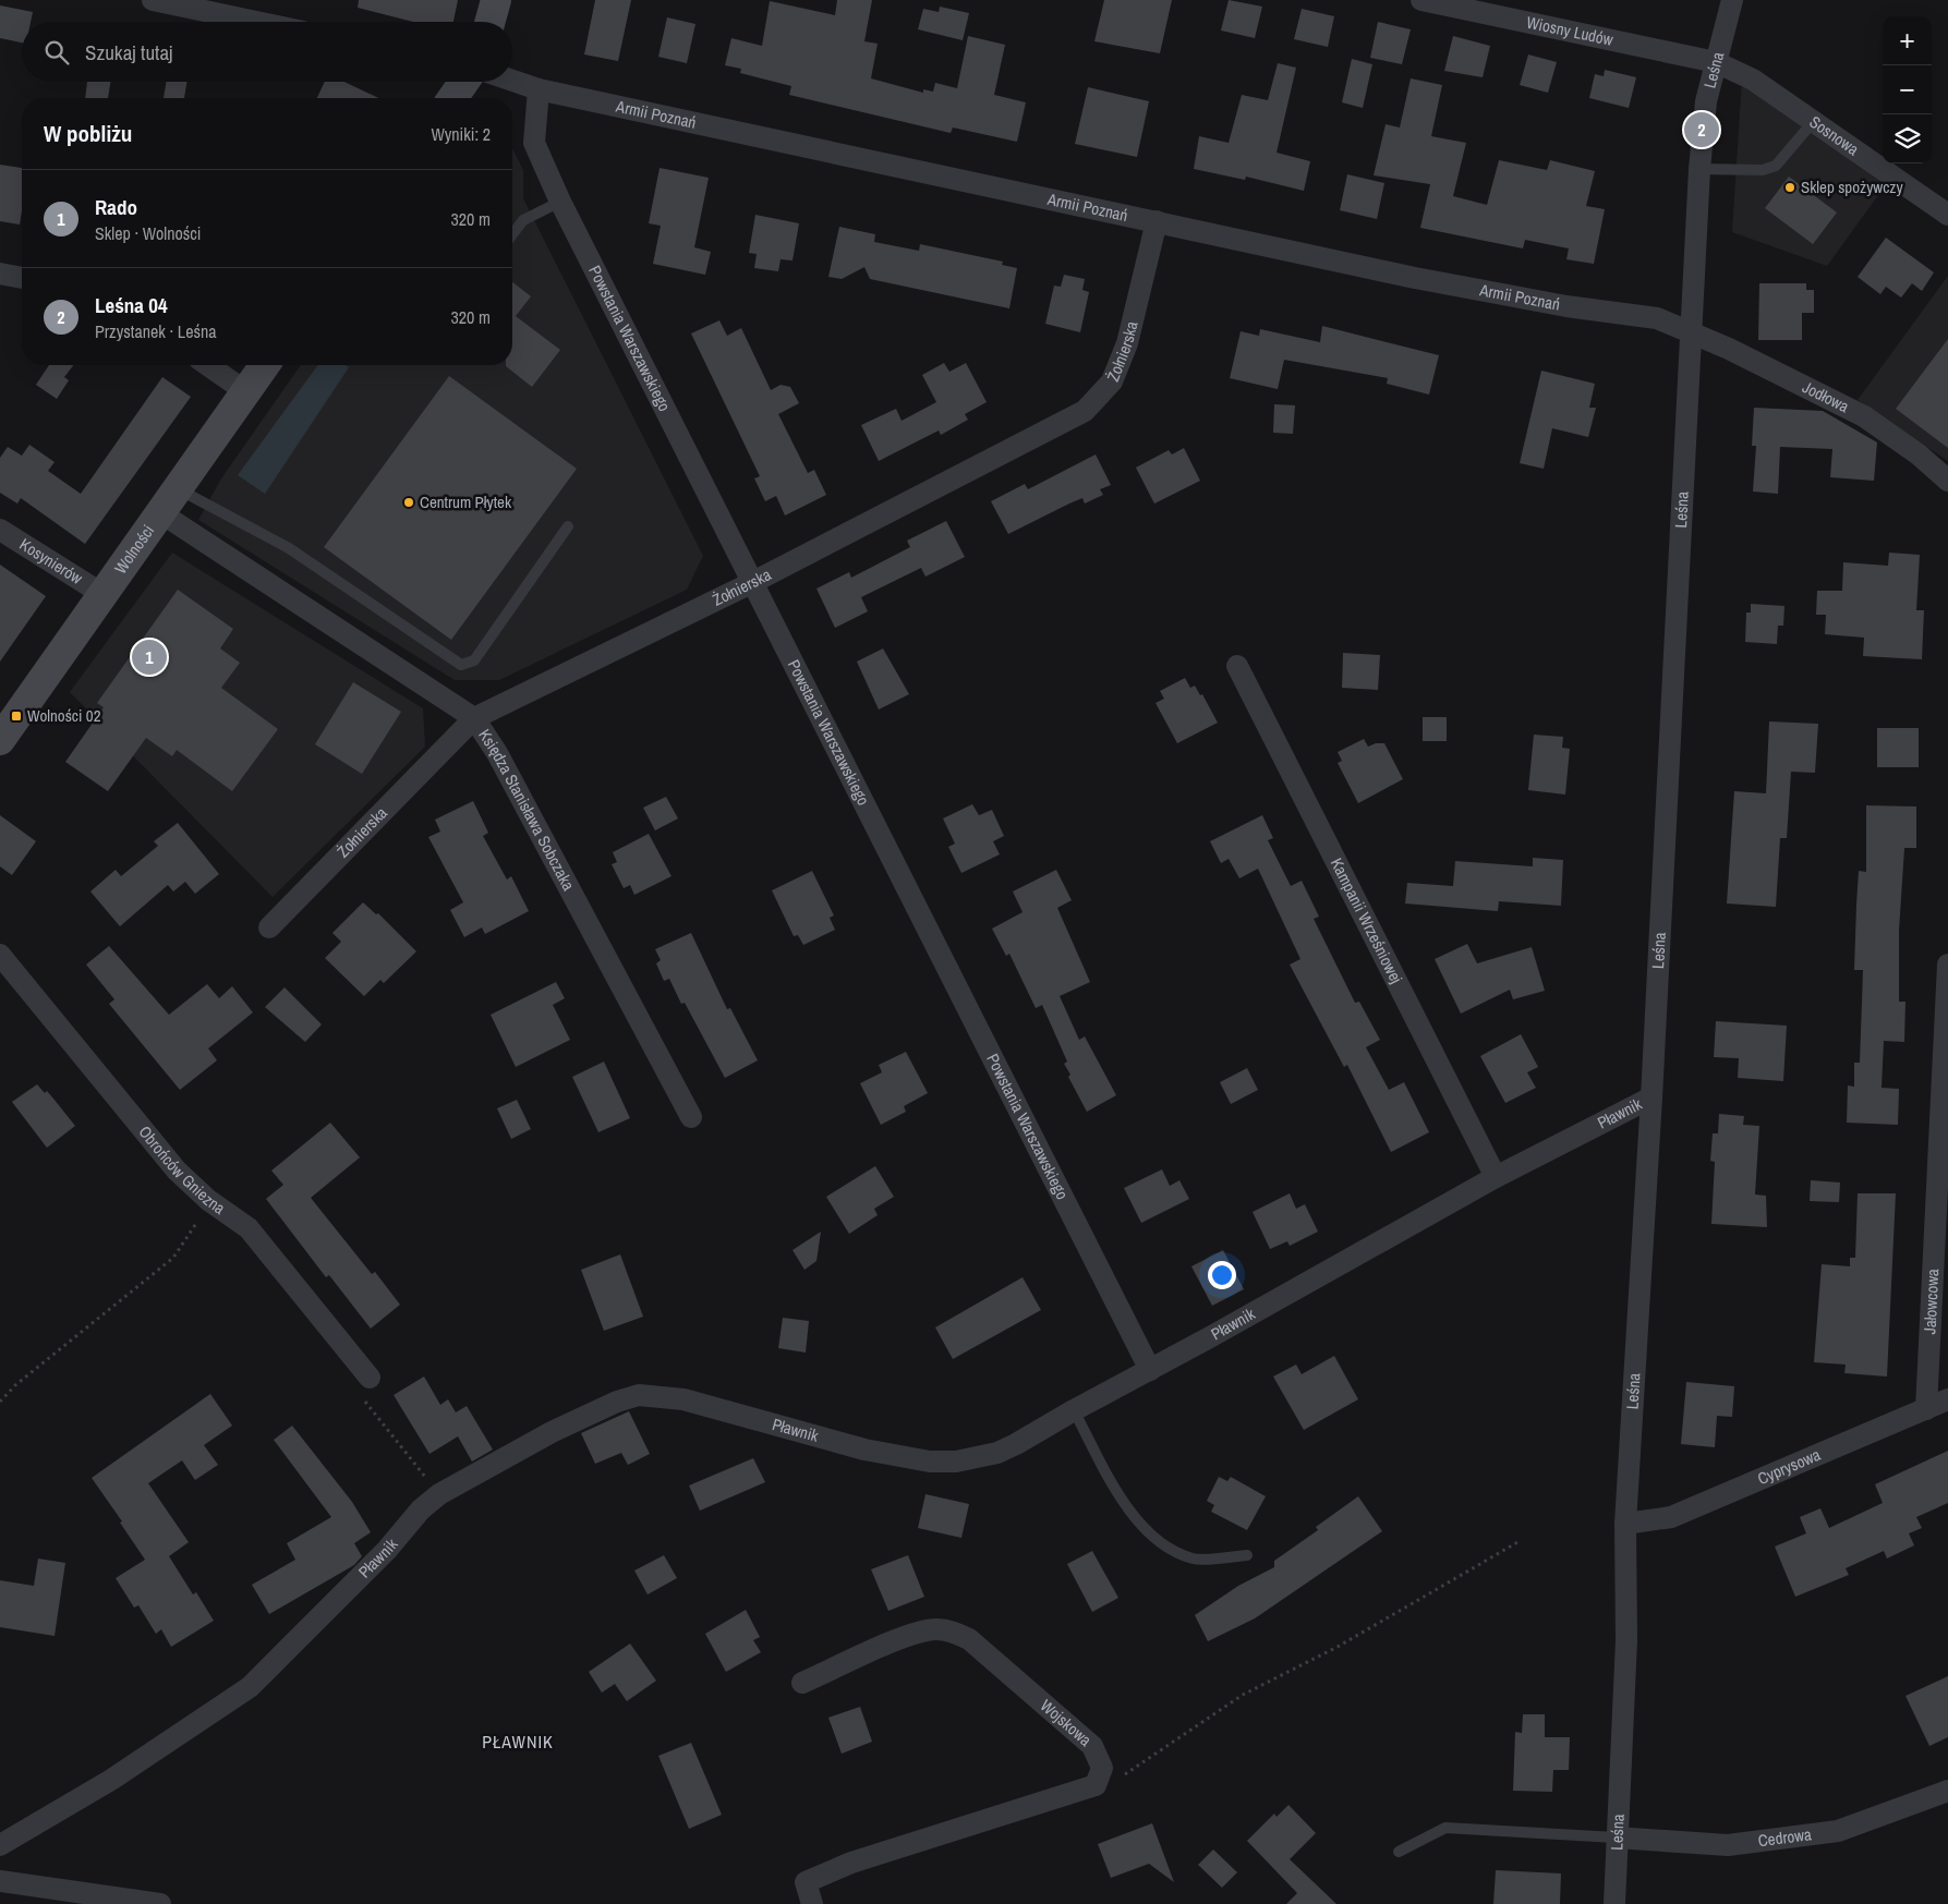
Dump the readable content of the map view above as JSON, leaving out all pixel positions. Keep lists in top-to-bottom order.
{
  "streets": {
    "street": [
      "Wiosny Ludów",
      "Leśna",
      "Armii Poznań",
      "Sosnowa",
      "Powstania Warszawskiego",
      "Żołnierska",
      "Jodłowa",
      "Wolności",
      "Kosynierów",
      "Księdza Stanisława Sobczaka",
      "Kampanii Wrześniowej",
      "Pławnik",
      "Obrońców Gniezna",
      "Jałowcowa",
      "Cyprysowa",
      "Wojskowa",
      "Cedrowa"
    ]
  },
  "crossings": [
    ["Wiosny Ludów", "Leśna"],
    ["Wiosny Ludów", "Sosnowa"],
    ["Leśna", "Armii Poznań"],
    ["Leśna", "Sosnowa"],
    ["Leśna", "Jodłowa"],
    ["Leśna", "Pławnik"],
    ["Leśna", "Cyprysowa"],
    ["Leśna", "Cedrowa"],
    ["Armii Poznań", "Powstania Warszawskiego"],
    ["Armii Poznań", "Żołnierska"],
    ["Armii Poznań", "Jodłowa"],
    ["Powstania Warszawskiego", "Żołnierska"],
    ["Powstania Warszawskiego", "Pławnik"],
    ["Żołnierska", "Księdza Stanisława Sobczaka"],
    ["Wolności", "Kosynierów"],
    ["Wolności", "Księdza Stanisława Sobczaka"],
    ["Kampanii Wrześniowej", "Pławnik"],
    ["Jałowcowa", "Cyprysowa"]
  ],
  "districts": ["PŁAWNIK"],
  "places": {
    "other": ["Sklep spożywczy", "Centrum Płytek"],
    "transit": ["Wolności 02"]
  },
  "page": {
    "map_buttons": ["+", "−"],
    "search": "Szukaj tutaj",
    "heading": ["W pobliżu", "Wyniki: 2"],
    "pins": ["2", "1"],
    "list": [
      {
        "mark": "1",
        "name": "Rado",
        "note": "Sklep · Wolności",
        "value": "320 m"
      },
      {
        "mark": "2",
        "name": "Leśna 04",
        "note": "Przystanek · Leśna",
        "value": "320 m"
      }
    ]
  }
}
